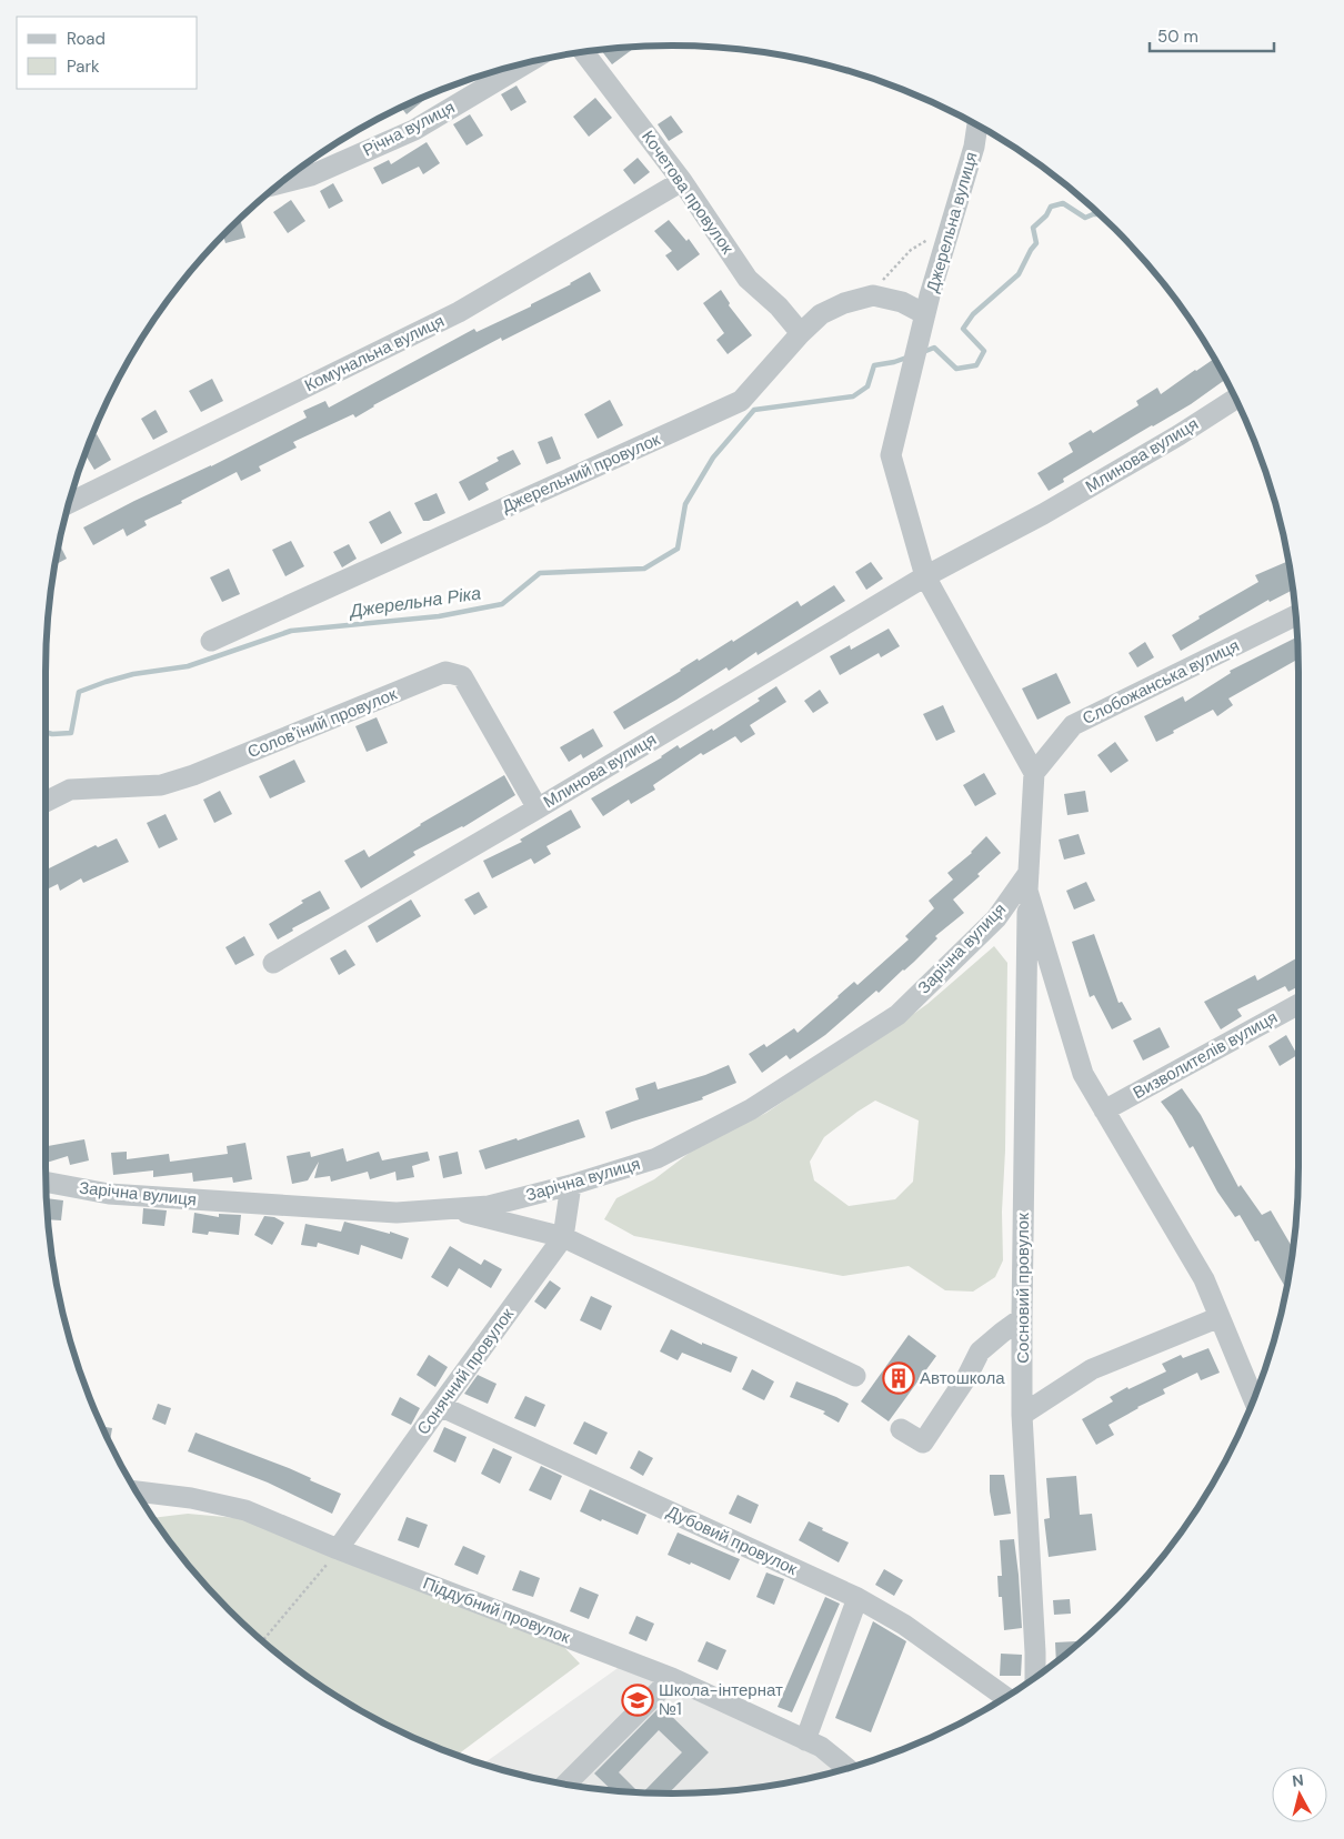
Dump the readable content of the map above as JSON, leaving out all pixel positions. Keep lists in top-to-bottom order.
{
  "streets": {
    "street": [
      "Річна вулиця",
      "Кочетова провулок",
      "Джерельна вулиця",
      "Комунальна вулиця",
      "Млинова вулиця",
      "Джерельний провулок",
      "Слобожанська вулиця",
      "Солов'їний провулок",
      "Зарічна вулиця",
      "Визволителів вулиця",
      "Сосновий провулок",
      "Сонячний провулок",
      "Дубовий провулок",
      "Піддубний провулок"
    ]
  },
  "crossings": [
    ["Кочетова провулок", "Комунальна вулиця"],
    ["Кочетова провулок", "Джерельний провулок"],
    ["Джерельна вулиця", "Млинова вулиця"],
    ["Джерельна вулиця", "Джерельний провулок"],
    ["Млинова вулиця", "Солов'їний провулок"],
    ["Слобожанська вулиця", "Зарічна вулиця"],
    ["Зарічна вулиця", "Визволителів вулиця"],
    ["Зарічна вулиця", "Сосновий провулок"],
    ["Зарічна вулиця", "Сонячний провулок"],
    ["Сонячний провулок", "Дубовий провулок"],
    ["Сонячний провулок", "Піддубний провулок"]
  ],
  "water": ["Джерельна Ріка"],
  "places": {
    "building": ["Автошкола"],
    "school or university": ["Школа-інтернат №1"]
  },
  "legend": ["Road", "Park"],
  "scale_bar": "50 m",
  "north": "top"
}
